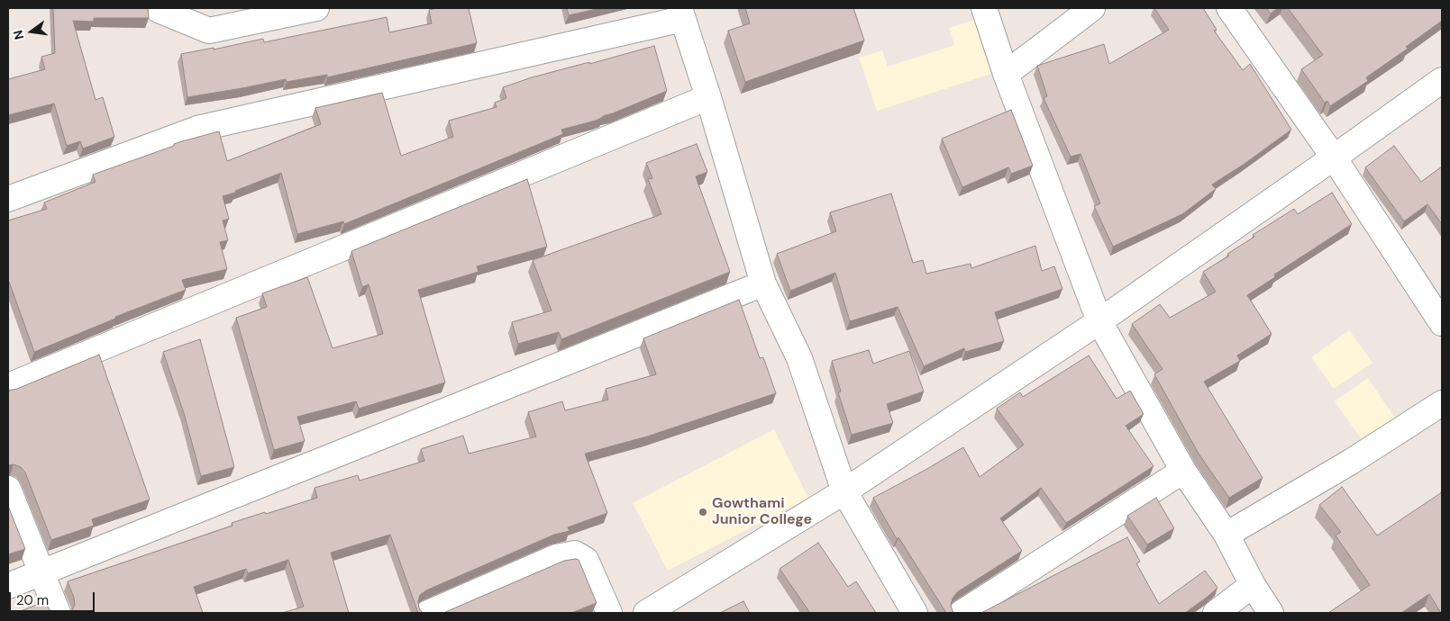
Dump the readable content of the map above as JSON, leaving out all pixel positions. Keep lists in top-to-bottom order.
{
  "places": ["Gowthami Junior College"],
  "scale_bar": "20 m",
  "north": "left"
}
